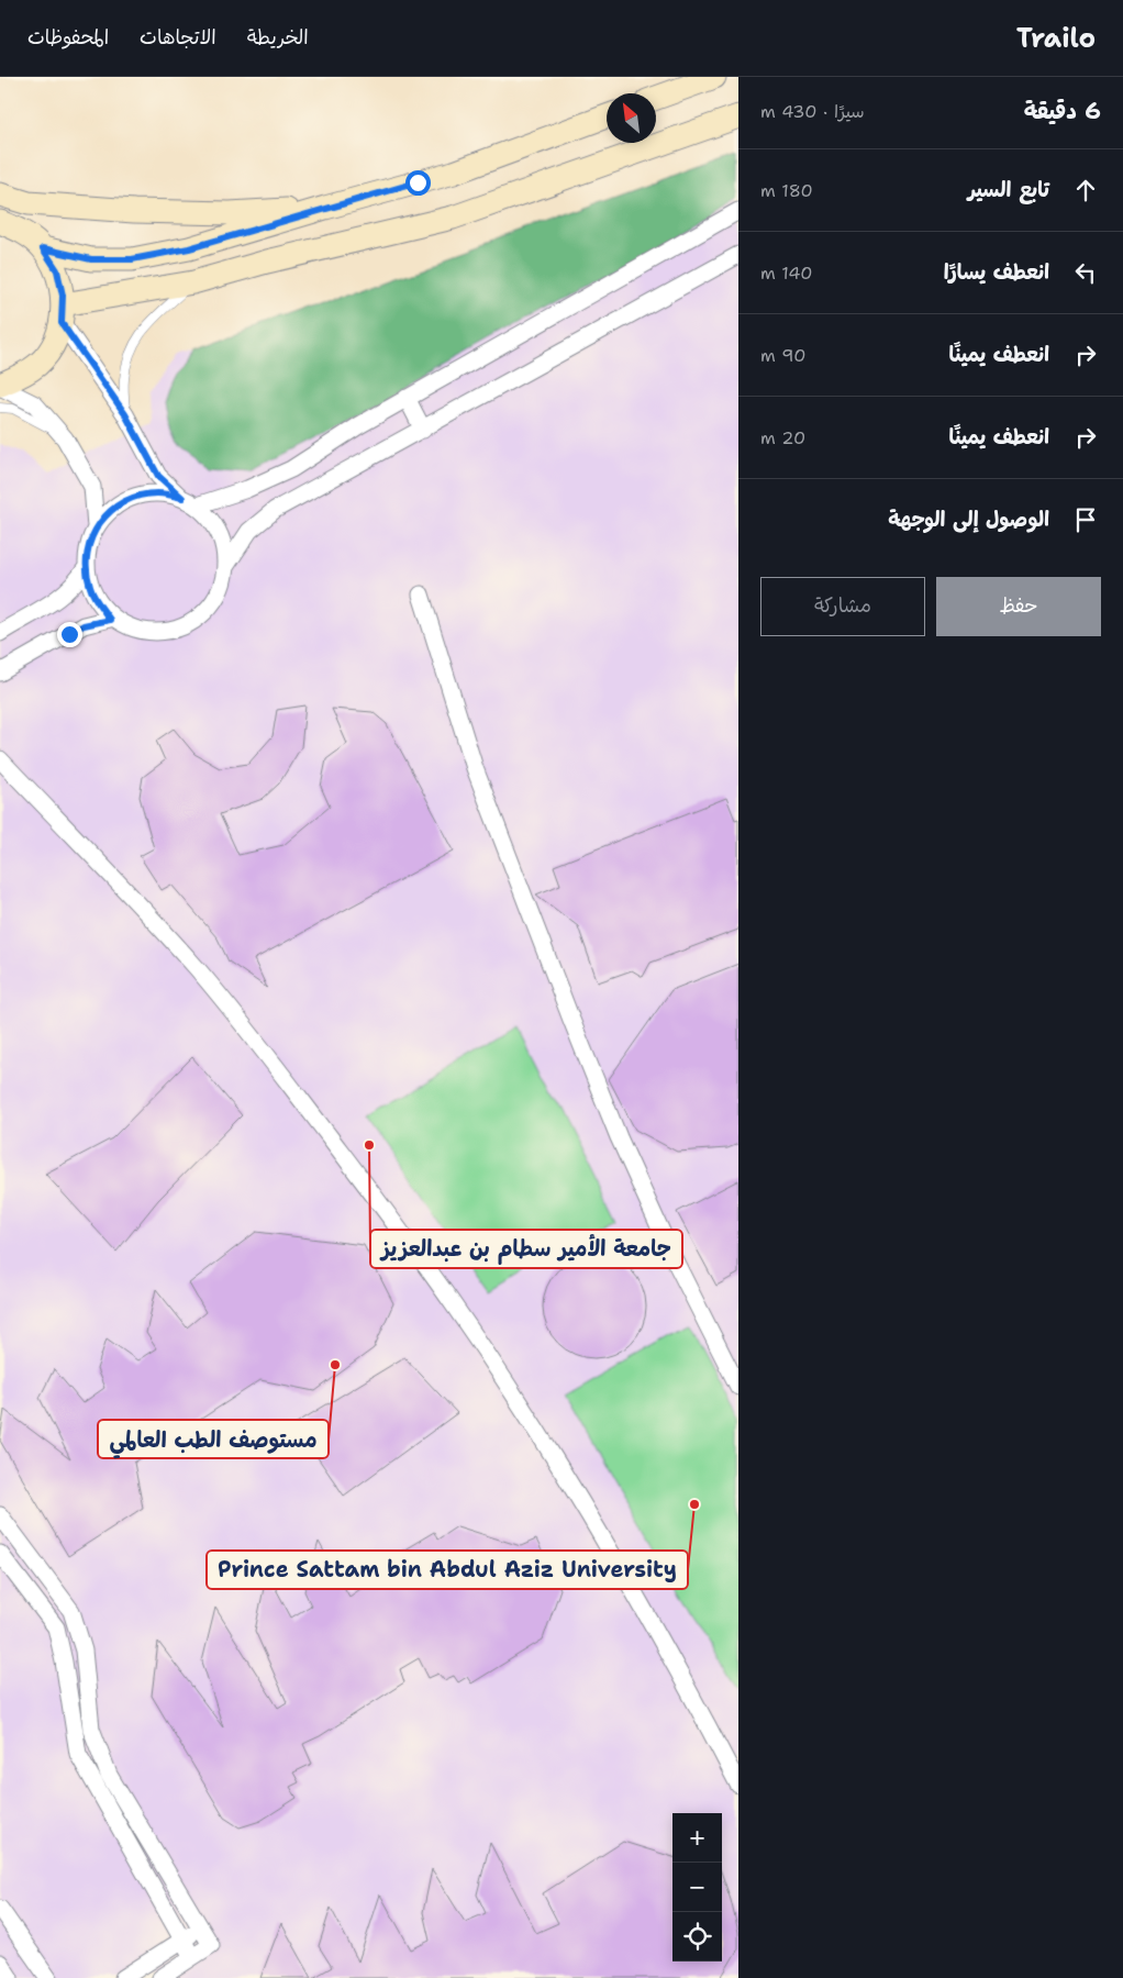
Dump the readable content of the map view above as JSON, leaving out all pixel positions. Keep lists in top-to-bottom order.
{
  "places": ["جامعة الأمير سطام بن عبدالعزيز", "مستوصف الطب العالمي", "Prince Sattam bin Abdul Aziz University"],
  "north": "top left",
  "page": {
    "header": "Trailo",
    "nav": ["الخريطة", "الاتجاهات", "المحفوظات"],
    "heading": ["6 دقيقة", "سيرًا · 430 m"],
    "list": [
      ["تابع السير", "180 m"],
      ["انعطف يسارًا", "140 m"],
      ["انعطف يمينًا", "90 m"],
      ["انعطف يمينًا", "20 m"],
      "الوصول إلى الوجهة"
    ],
    "buttons": ["حفظ", "مشاركة"],
    "map_buttons": ["+", "−"]
  }
}
